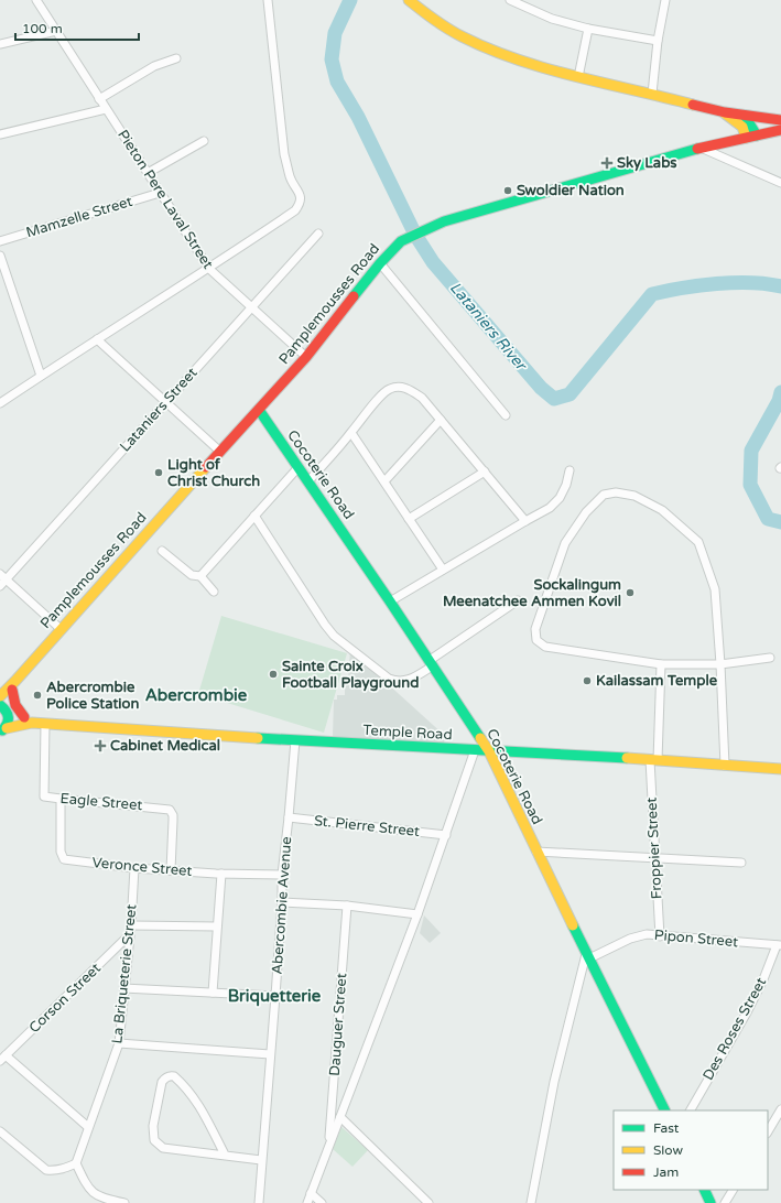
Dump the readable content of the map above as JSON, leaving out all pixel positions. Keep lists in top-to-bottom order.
{
  "streets": {
    "main road": ["Pamplemousses Road", "Cocoterie Road", "Temple Road"],
    "street": [
      "Pieton Pere Laval Street",
      "Mamzelle Street",
      "Lataniers Street",
      "Eagle Street",
      "St. Pierre Street",
      "Froppier Street",
      "Veronce Street",
      "Abercombie Avenue",
      "Pipon Street",
      "La Briqueterie Street",
      "Corson Street",
      "Dauguer Street",
      "Des Roses Street"
    ]
  },
  "crossings": [
    ["Pieton Pere Laval Street", "Mamzelle Street"],
    ["Pieton Pere Laval Street", "Pamplemousses Road"],
    ["Pieton Pere Laval Street", "Lataniers Street"],
    ["Pamplemousses Road", "Cocoterie Road"],
    ["Cocoterie Road", "Temple Road"],
    ["Cocoterie Road", "Pipon Street"],
    ["Temple Road", "Eagle Street"],
    ["Temple Road", "Froppier Street"],
    ["Temple Road", "Abercombie Avenue"],
    ["Eagle Street", "Veronce Street"],
    ["St. Pierre Street", "Abercombie Avenue"],
    ["Froppier Street", "Pipon Street"],
    ["Veronce Street", "Abercombie Avenue"],
    ["Veronce Street", "La Briqueterie Street"],
    ["Pipon Street", "Des Roses Street"],
    ["La Briqueterie Street", "Corson Street"]
  ],
  "districts": ["Abercrombie", "Briquetterie"],
  "water": ["Lataniers River"],
  "places": {
    "health": ["Sky Labs", "Cabinet Medical"],
    "other": [
      "Swoldier Nation",
      "Light of Christ Church",
      "Sockalingum Meenatchee Ammen Kovil",
      "Sainte Croix Football Playground",
      "Kailassam Temple",
      "Abercrombie Police Station"
    ]
  },
  "legend": ["Fast", "Slow", "Jam"],
  "scale_bar": "100 m"
}
